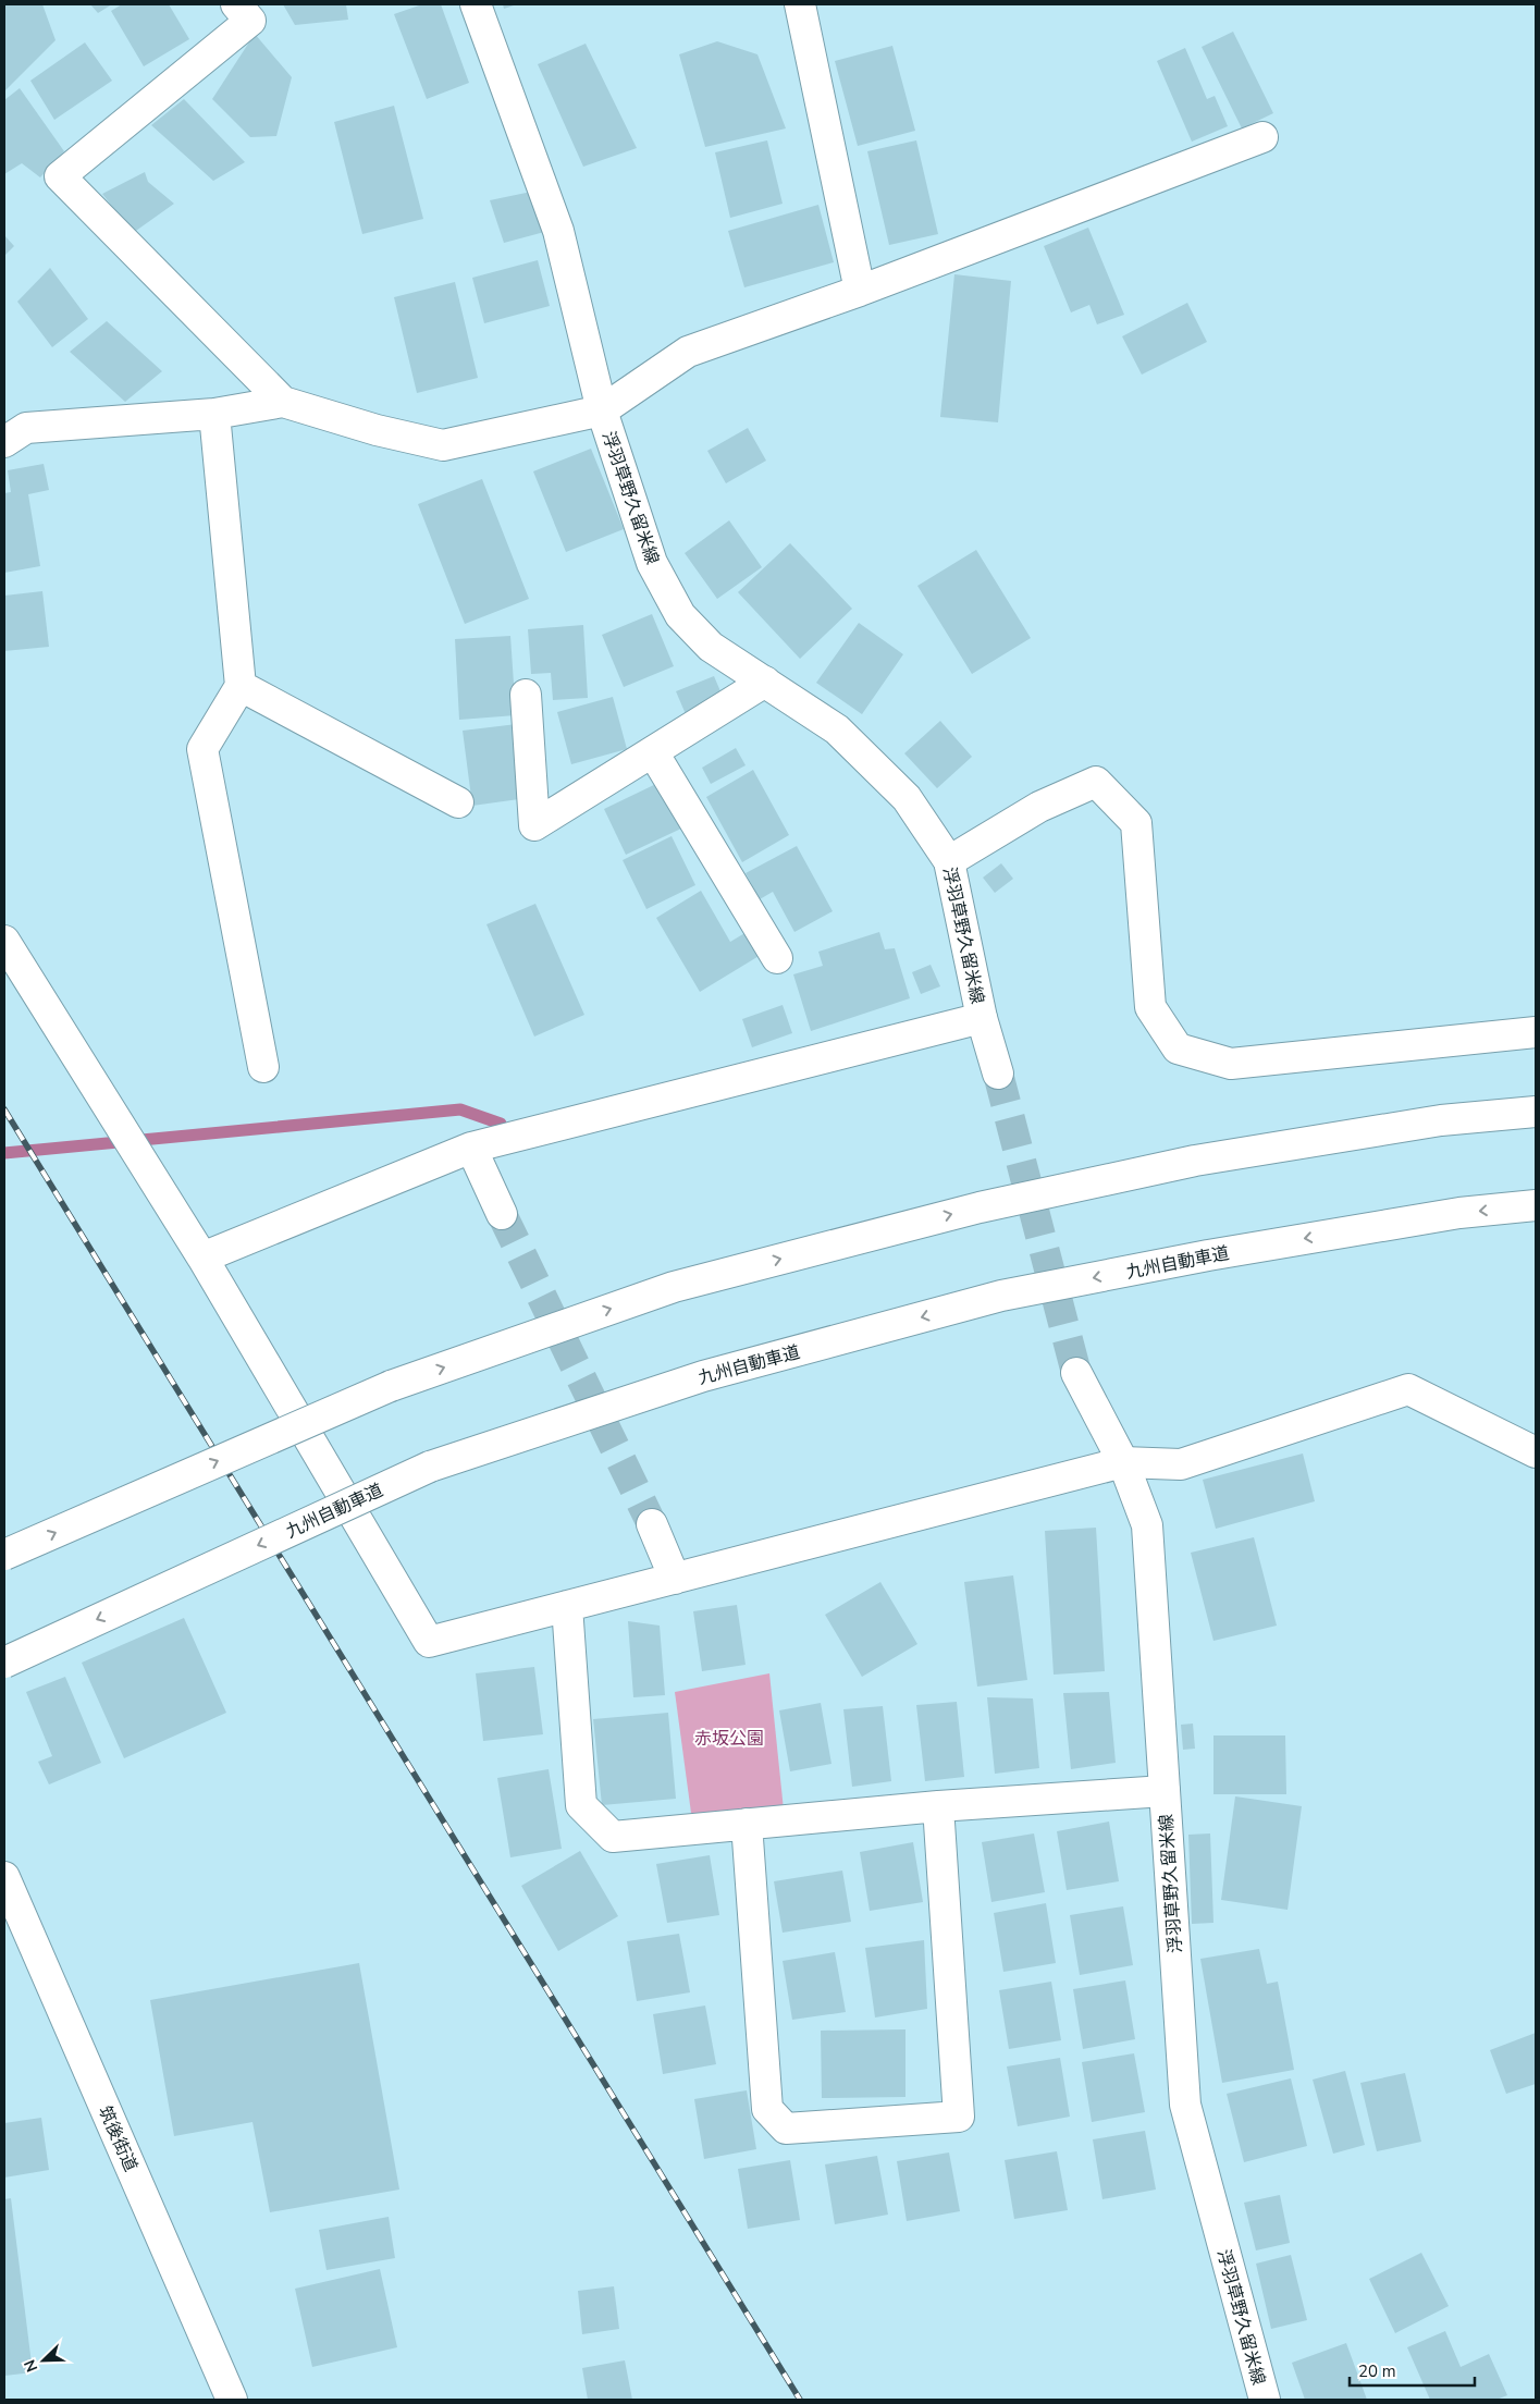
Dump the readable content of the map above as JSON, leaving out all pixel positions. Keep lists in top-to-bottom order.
{
  "streets": {
    "main road": ["浮羽草野久留米線", "九州自動車道", "筑後街道"]
  },
  "parks": ["赤坂公園"],
  "scale_bar": "20 m",
  "north": "bottom left"
}
